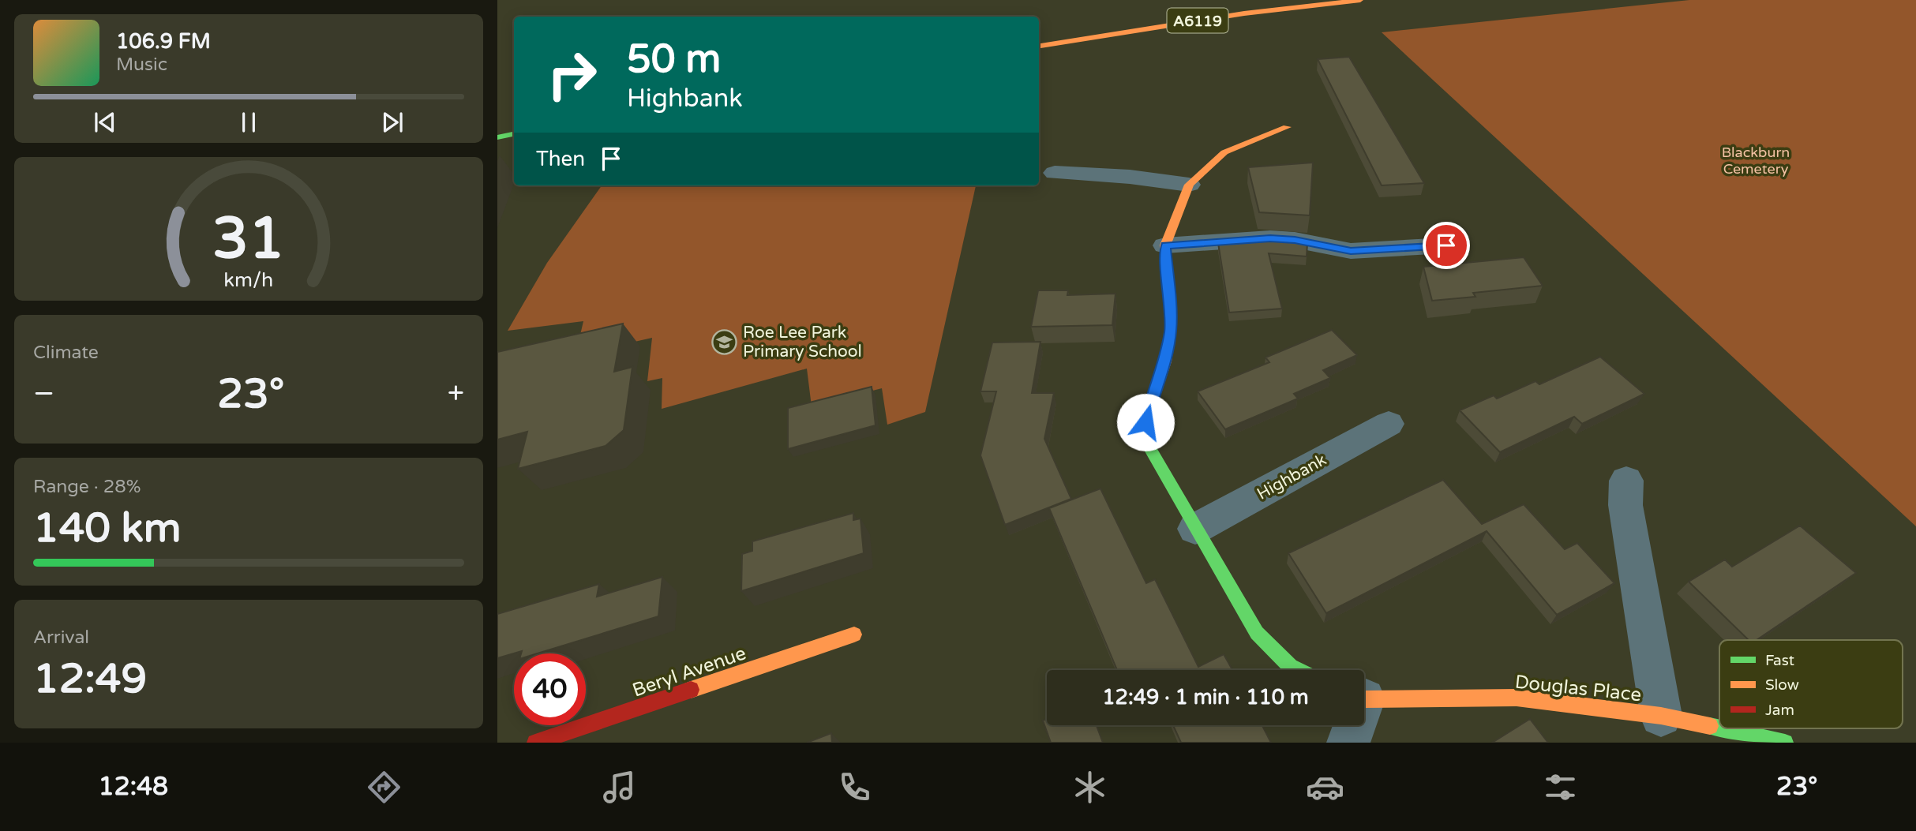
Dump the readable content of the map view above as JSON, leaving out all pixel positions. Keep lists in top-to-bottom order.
{
  "streets": {
    "main road": ["A6119", "Beryl Avenue", "Douglas Place"],
    "street": ["Highbank"]
  },
  "parks": ["Blackburn Cemetery"],
  "places": {
    "school or university": ["Roe Lee Park Primary School"]
  },
  "legend": ["Fast", "Slow", "Jam"],
  "page": {
    "turn": ["50 m", "Highbank"],
    "song": ["106.9 FM", "Music"],
    "then": "Then",
    "tile": [
      "Climate",
      ["Range · 28%", "140 km"],
      ["Arrival", "12:49"]
    ],
    "heat": ["−", "23°", "+"],
    "limit": "40",
    "trip": "12:49 · 1 min · 110 m",
    "tabs": ["12:48", "23°"],
    "gauge": ["31", "km/h"]
  }
}
